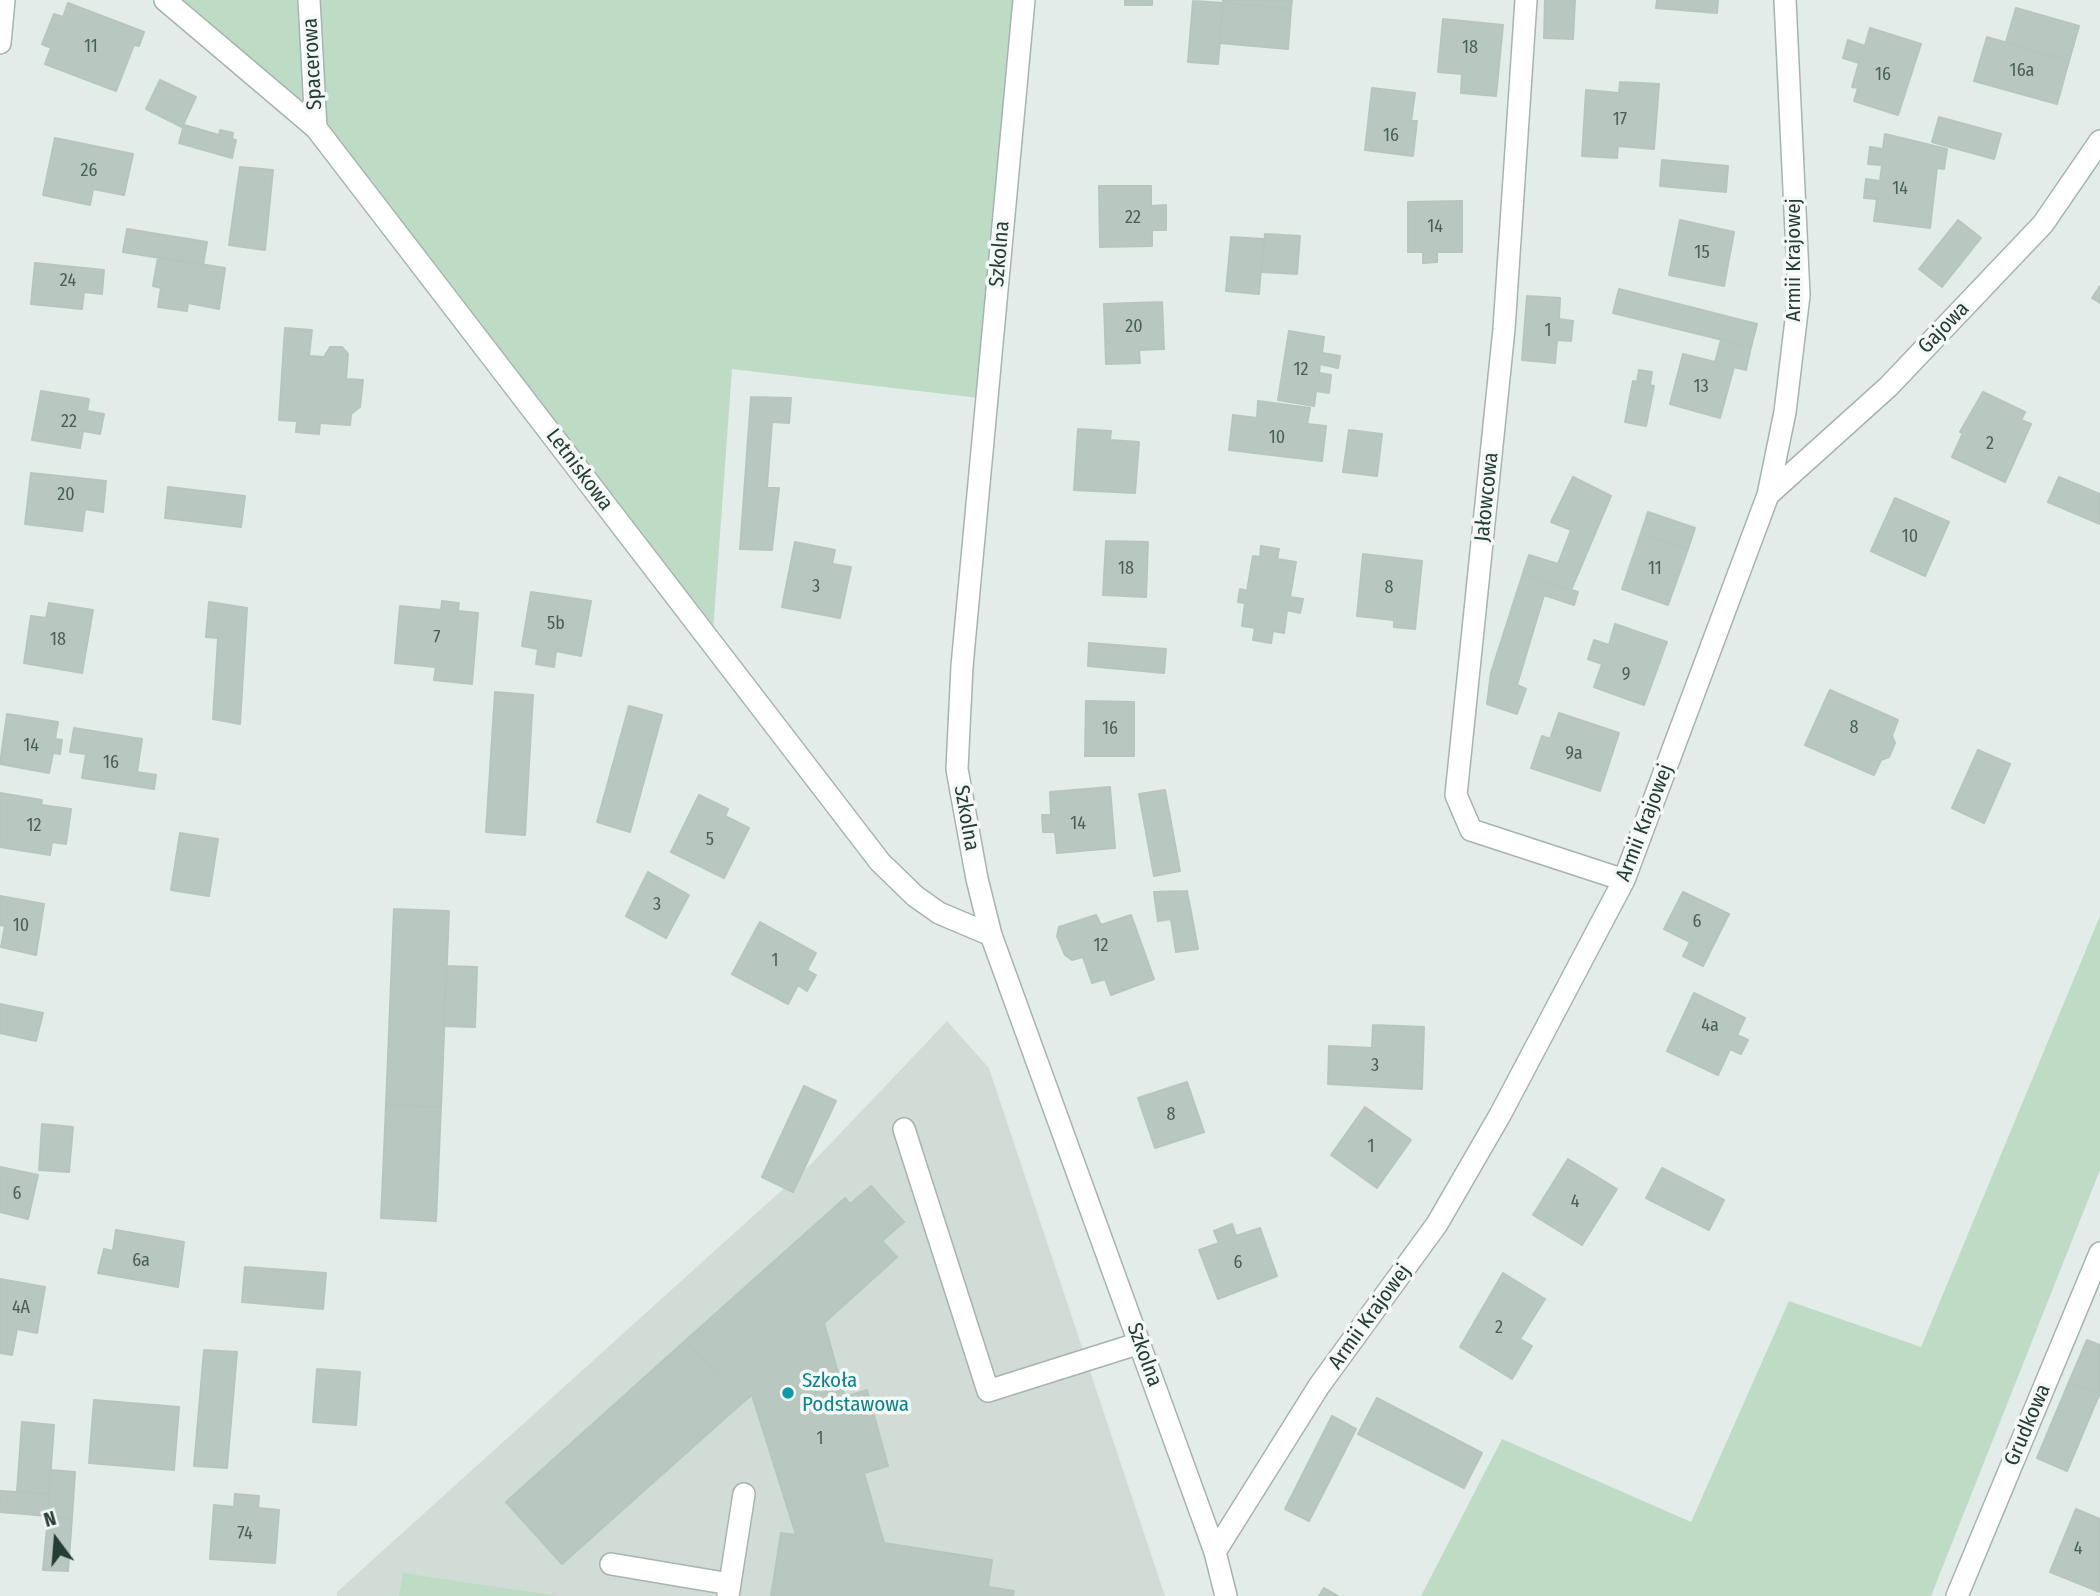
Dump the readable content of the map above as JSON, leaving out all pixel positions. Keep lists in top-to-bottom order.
{
  "streets": {
    "street": [
      "Spacerowa",
      "Szkolna",
      "Armii Krajowej",
      "Gajowa",
      "Letniskowa",
      "Jałowcowa",
      "Grudkowa"
    ]
  },
  "crossings": [
    ["Spacerowa", "Letniskowa"],
    ["Szkolna", "Armii Krajowej"],
    ["Szkolna", "Letniskowa"],
    ["Armii Krajowej", "Gajowa"],
    ["Armii Krajowej", "Jałowcowa"]
  ],
  "places": ["Szkoła Podstawowa"],
  "house_numbers": [
    "11",
    "18",
    "16a",
    "16",
    "17",
    "16",
    "26",
    "14",
    "22",
    "14",
    "15",
    "24",
    "20",
    "1",
    "12",
    "13",
    "22",
    "10",
    "2",
    "20",
    "10",
    "18",
    "11",
    "3",
    "8",
    "5b",
    "7",
    "18",
    "9",
    "8",
    "16",
    "14",
    "9a",
    "16",
    "14",
    "12",
    "5",
    "3",
    "6",
    "10",
    "12",
    "1",
    "4a",
    "3",
    "8",
    "1",
    "6",
    "4",
    "6a",
    "6",
    "4A",
    "2",
    "1",
    "74",
    "4"
  ],
  "north": "top"
}
